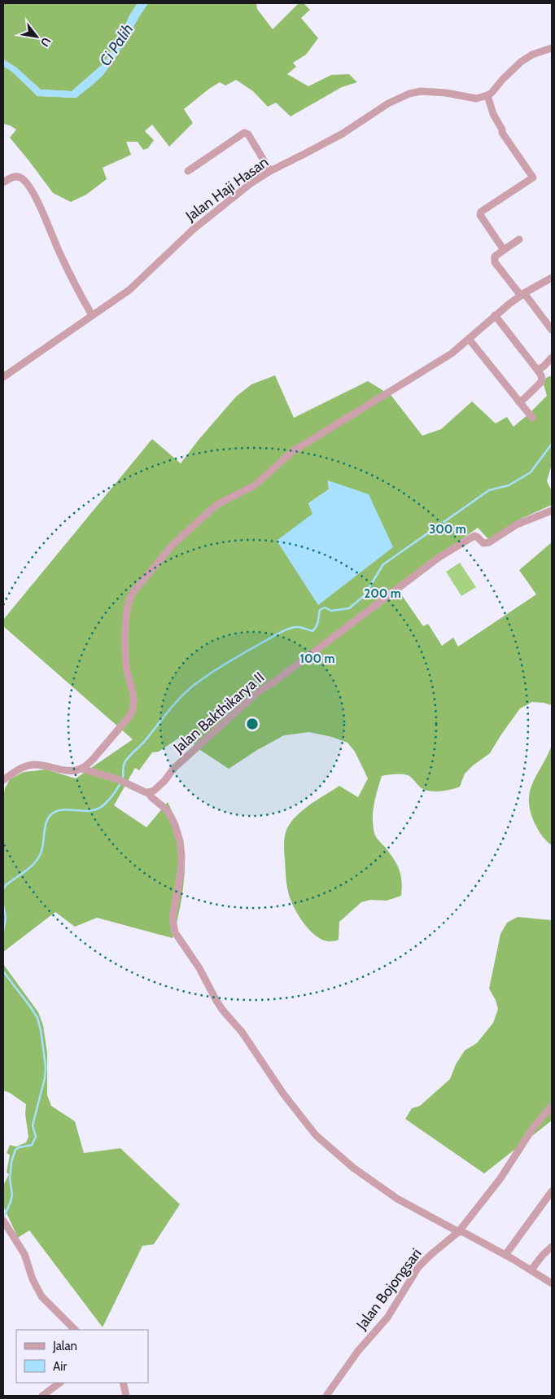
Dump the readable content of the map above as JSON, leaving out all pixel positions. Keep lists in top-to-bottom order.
{
  "streets": {
    "street": ["Jalan Haji Hasan", "Jalan Bakthikarya II", "Jalan Bojongsari"]
  },
  "water": ["Ci Palih"],
  "legend": ["Jalan", "Air"],
  "north": "bottom right",
  "rings": ["300 m", "200 m", "100 m"]
}
